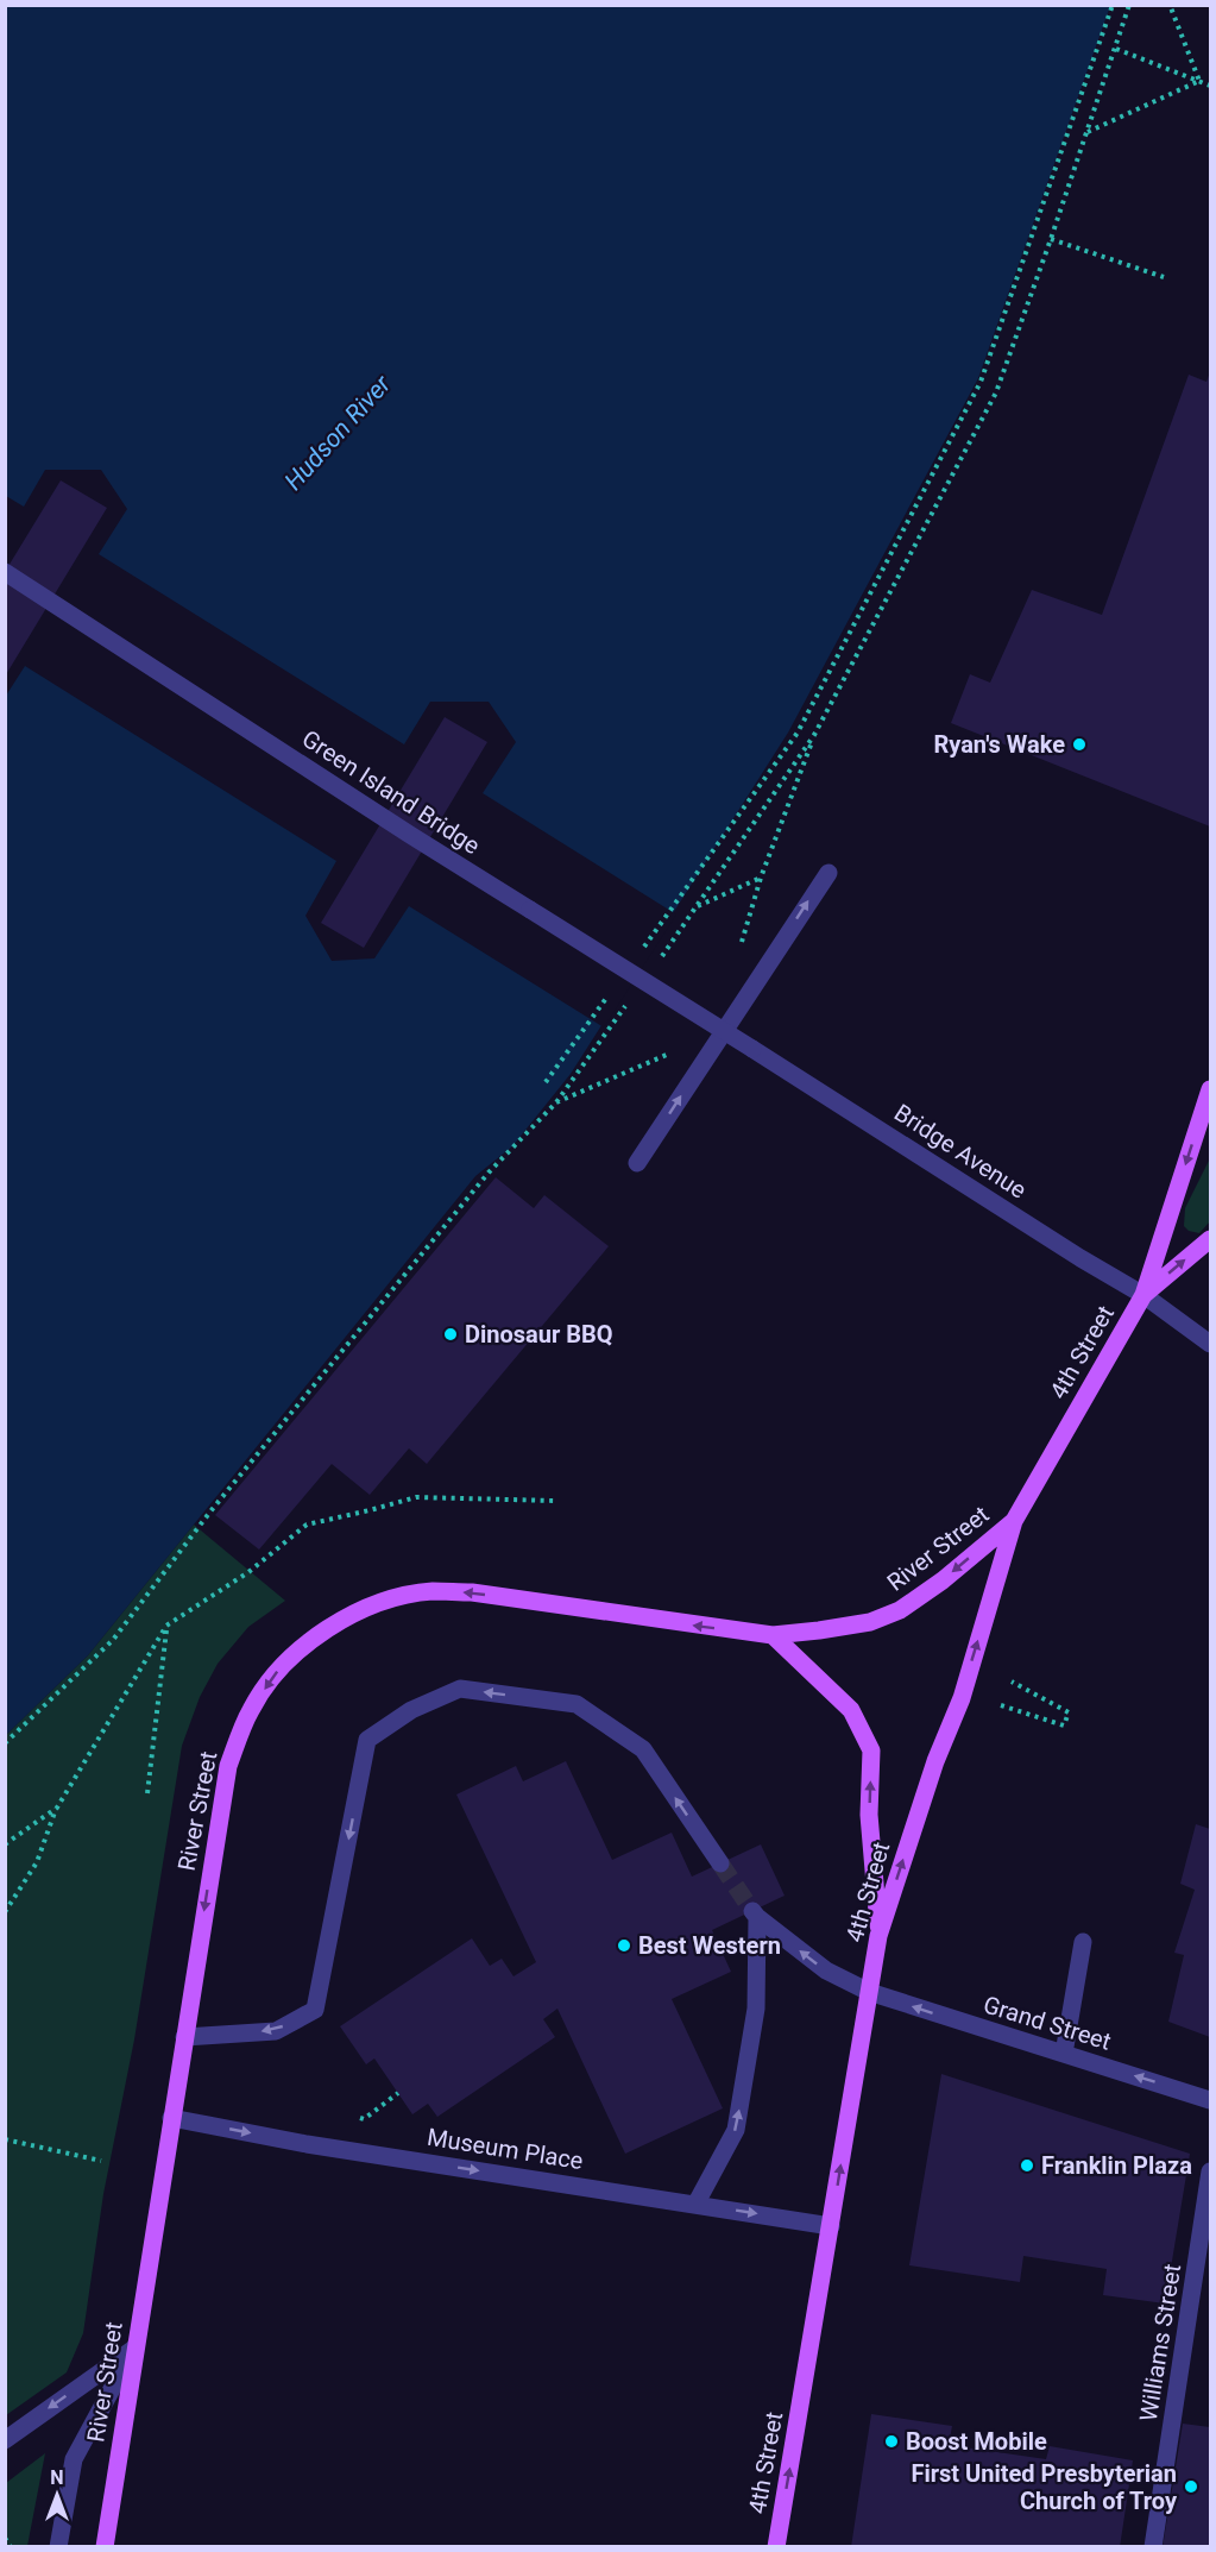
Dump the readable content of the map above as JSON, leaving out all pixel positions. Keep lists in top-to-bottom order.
{
  "streets": {
    "main road": ["4th Street", "River Street"],
    "street": [
      "Green Island Bridge",
      "Bridge Avenue",
      "Grand Street",
      "Museum Place",
      "Williams Street"
    ]
  },
  "crossings": [
    ["Green Island Bridge", "Bridge Avenue"],
    ["Bridge Avenue", "4th Street"],
    ["4th Street", "River Street"],
    ["4th Street", "Grand Street"],
    ["4th Street", "Museum Place"],
    ["River Street", "Museum Place"],
    ["Grand Street", "Museum Place"]
  ],
  "one_way": [
    "4th Street",
    "River Street",
    "Grand Street",
    "Museum Place"
  ],
  "water": ["Hudson River"],
  "places": [
    "Ryan's Wake",
    "Dinosaur BBQ",
    "Best Western",
    "Franklin Plaza",
    "Boost Mobile",
    "First United Presbyterian Church of Troy"
  ],
  "north": "top"
}
